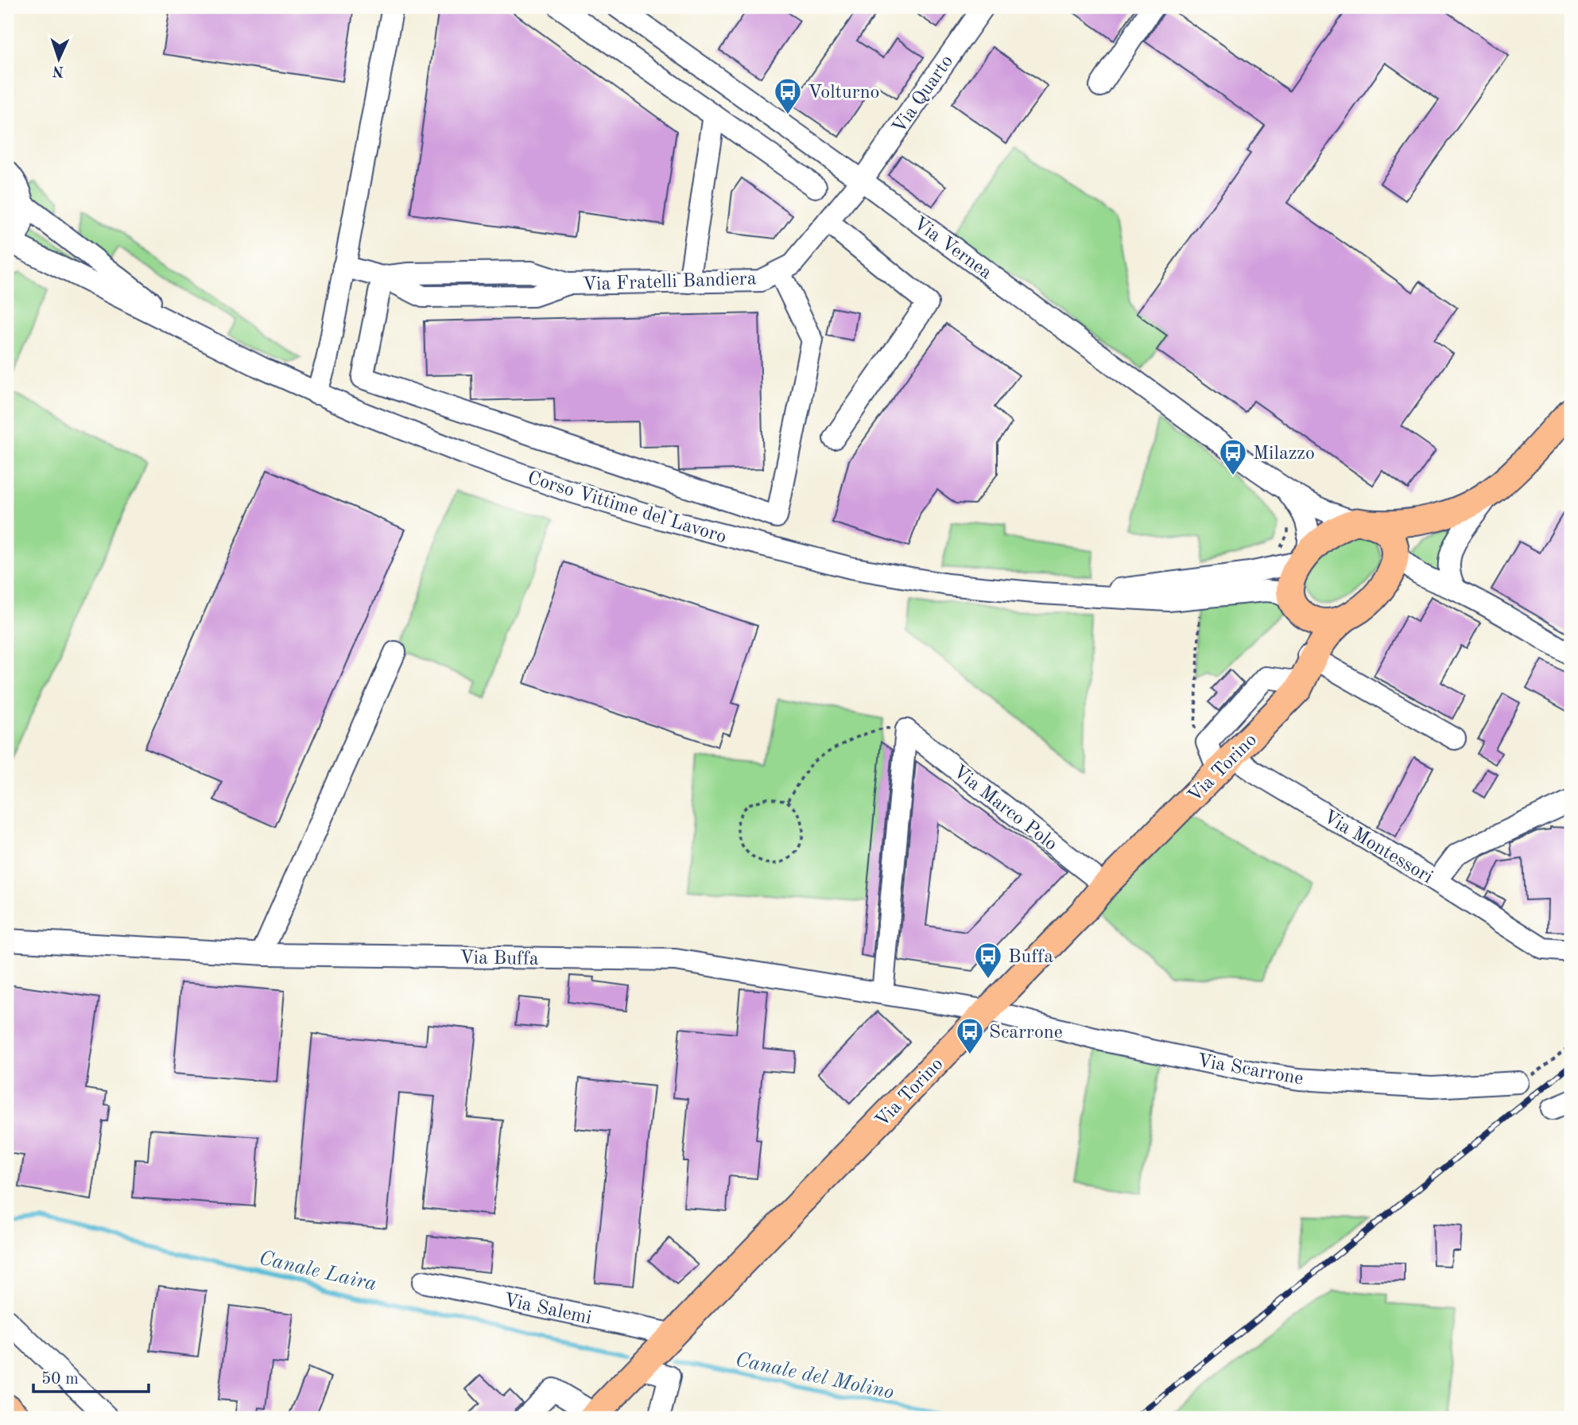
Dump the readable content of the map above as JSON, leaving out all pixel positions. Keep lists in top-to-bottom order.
{
  "streets": {
    "main road": ["Via Torino"],
    "street": [
      "Via Quarto",
      "Via Vernea",
      "Via Fratelli Bandiera",
      "Corso Vittime del Lavoro",
      "Via Marco Polo",
      "Via Montessori",
      "Via Buffa",
      "Via Scarrone",
      "Via Salemi"
    ]
  },
  "crossings": [
    ["Via Quarto", "Via Vernea"],
    ["Via Quarto", "Via Fratelli Bandiera"],
    ["Via Vernea", "Via Fratelli Bandiera"],
    ["Via Torino", "Via Marco Polo"],
    ["Via Torino", "Via Montessori"],
    ["Via Torino", "Via Buffa"],
    ["Via Torino", "Via Scarrone"],
    ["Via Torino", "Via Salemi"],
    ["Via Buffa", "Via Scarrone"]
  ],
  "water": ["Canale Laira", "Canale del Molino"],
  "places": {
    "bus stop": [
      "Volturno",
      "Milazzo",
      "Buffa",
      "Scarrone"
    ]
  },
  "scale_bar": "50 m",
  "north": "bottom"
}
